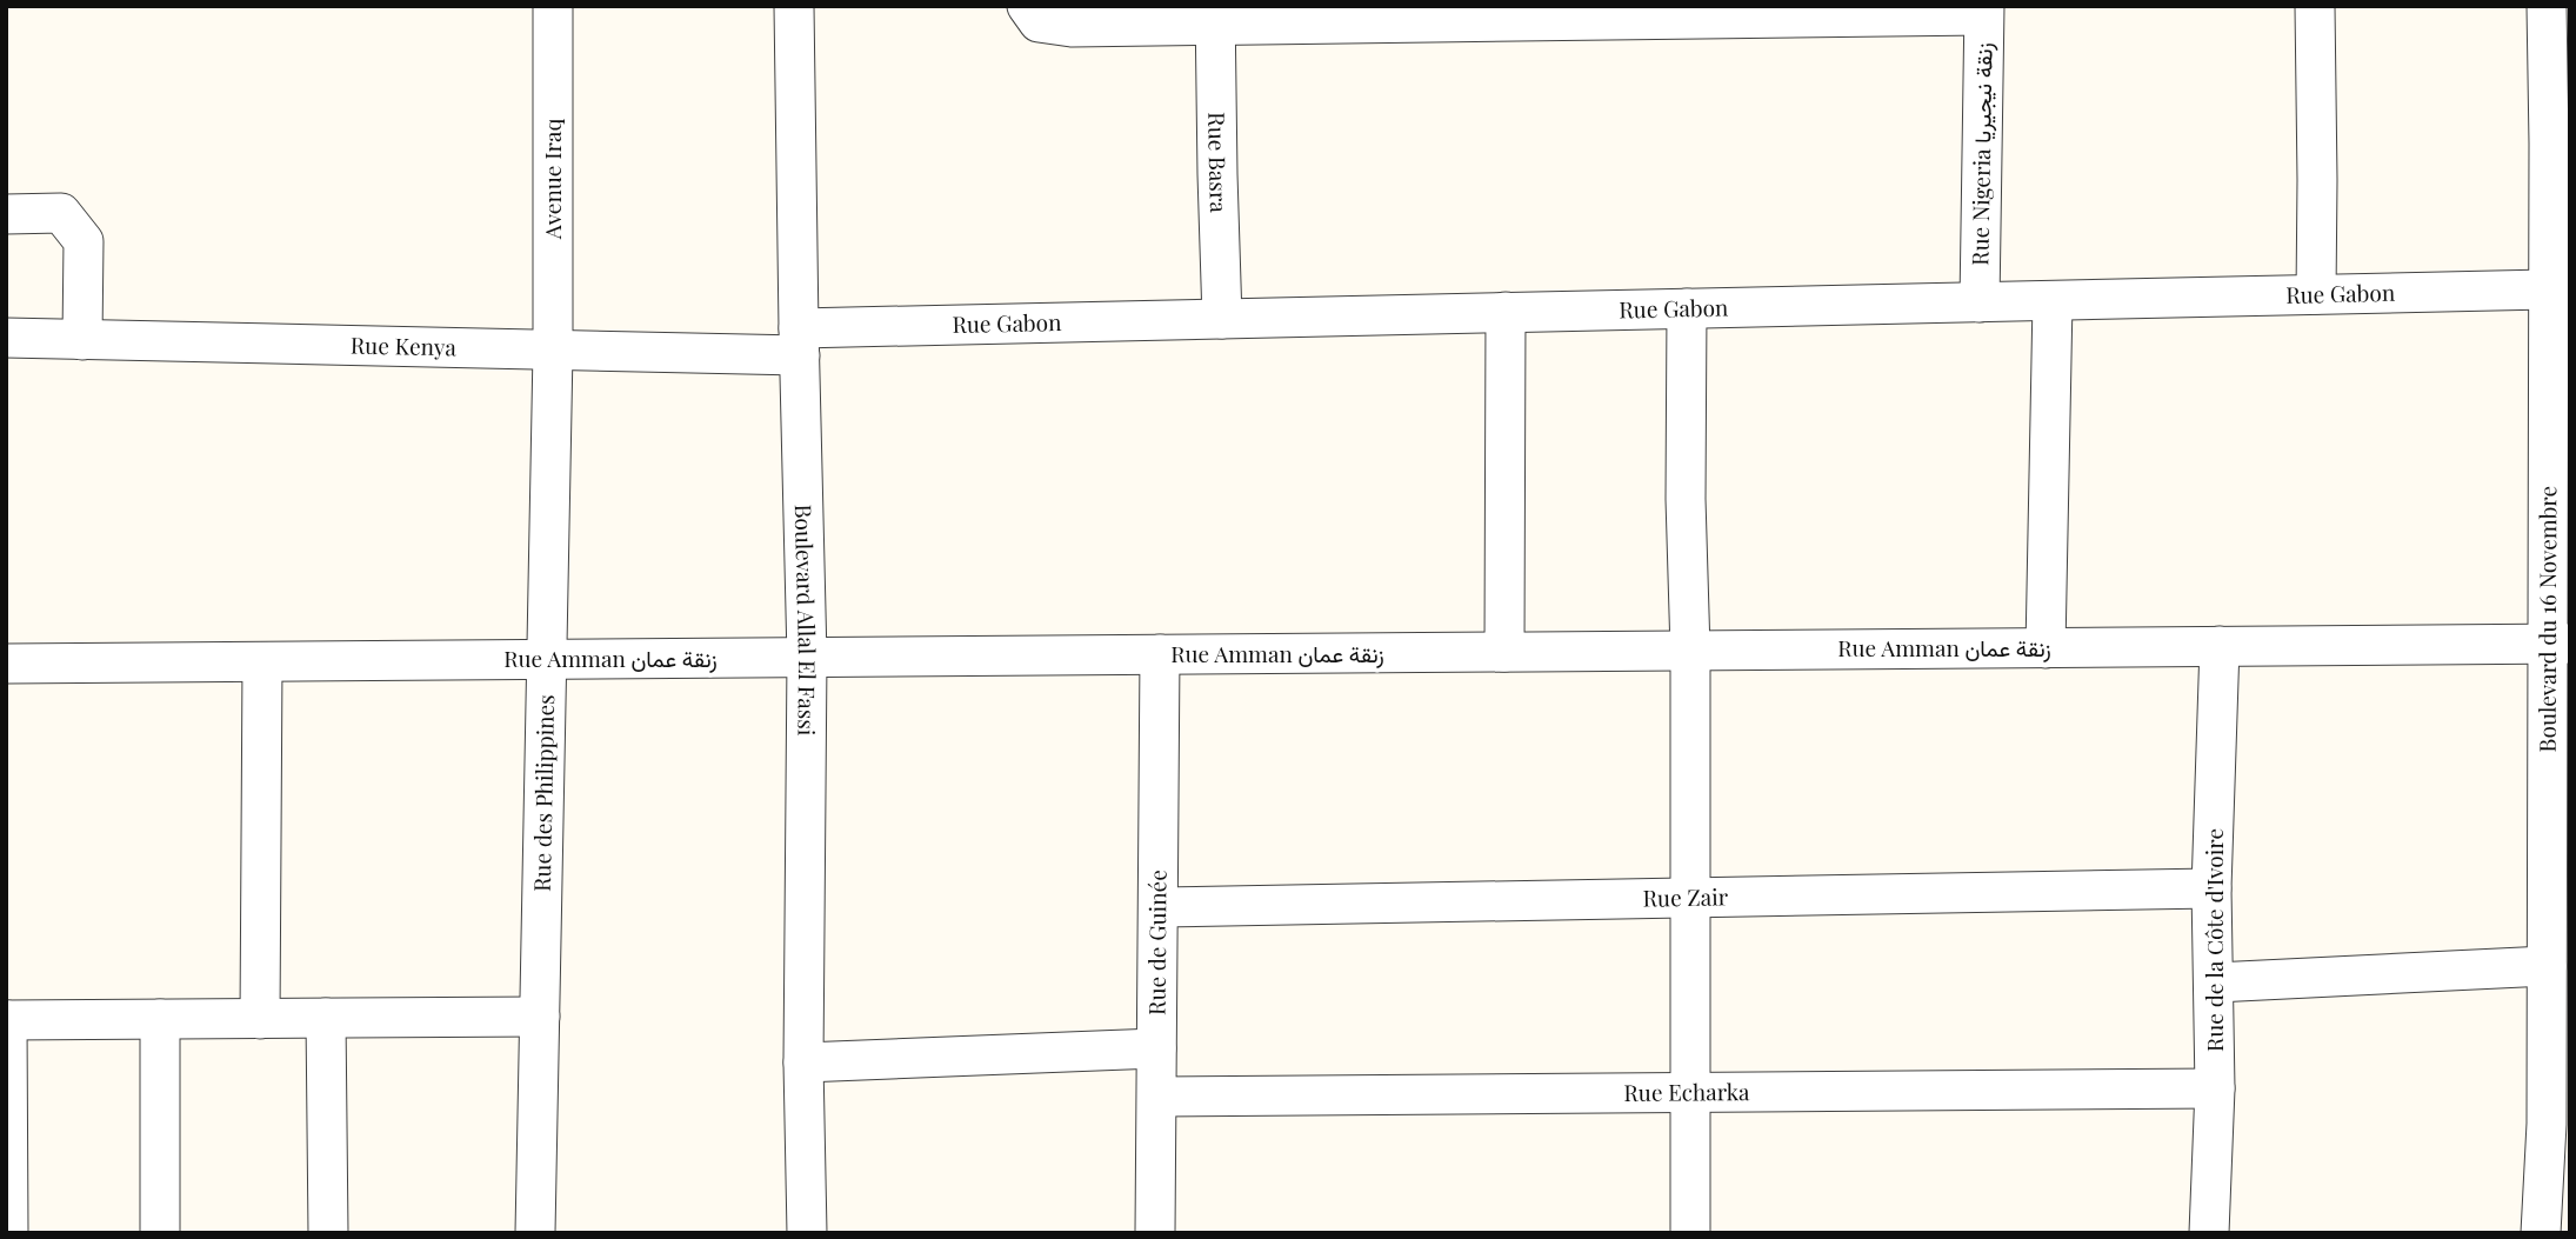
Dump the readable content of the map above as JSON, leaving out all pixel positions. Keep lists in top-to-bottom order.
{
  "streets": {
    "street": [
      "Rue Nigeria زنقة نيجيريا",
      "Rue Basra",
      "Avenue Iraq",
      "Rue Gabon",
      "Rue Kenya",
      "Boulevard Allal El Fassi",
      "Boulevard du 16 Novembre",
      "Rue Amman زنقة عمان",
      "Rue des Philippines",
      "Rue Zair",
      "Rue de la Côte d'Ivoire",
      "Rue de Guinée",
      "Rue Echarka"
    ]
  },
  "crossings": [
    ["Rue Nigeria زنقة نيجيريا", "Rue Gabon"],
    ["Rue Basra", "Rue Gabon"],
    ["Avenue Iraq", "Rue Kenya"],
    ["Avenue Iraq", "Rue des Philippines"],
    ["Rue Gabon", "Rue Kenya"],
    ["Rue Gabon", "Boulevard Allal El Fassi"],
    ["Rue Gabon", "Boulevard du 16 Novembre"],
    ["Rue Kenya", "Boulevard Allal El Fassi"],
    ["Rue Kenya", "Rue des Philippines"],
    ["Boulevard Allal El Fassi", "Rue Amman زنقة عمان"],
    ["Boulevard du 16 Novembre", "Rue Amman زنقة عمان"],
    ["Rue Amman زنقة عمان", "Rue des Philippines"],
    ["Rue Amman زنقة عمان", "Rue de la Côte d'Ivoire"],
    ["Rue Amman زنقة عمان", "Rue de Guinée"],
    ["Rue Zair", "Rue de la Côte d'Ivoire"],
    ["Rue Zair", "Rue de Guinée"],
    ["Rue de la Côte d'Ivoire", "Rue Echarka"],
    ["Rue de Guinée", "Rue Echarka"]
  ]
}
